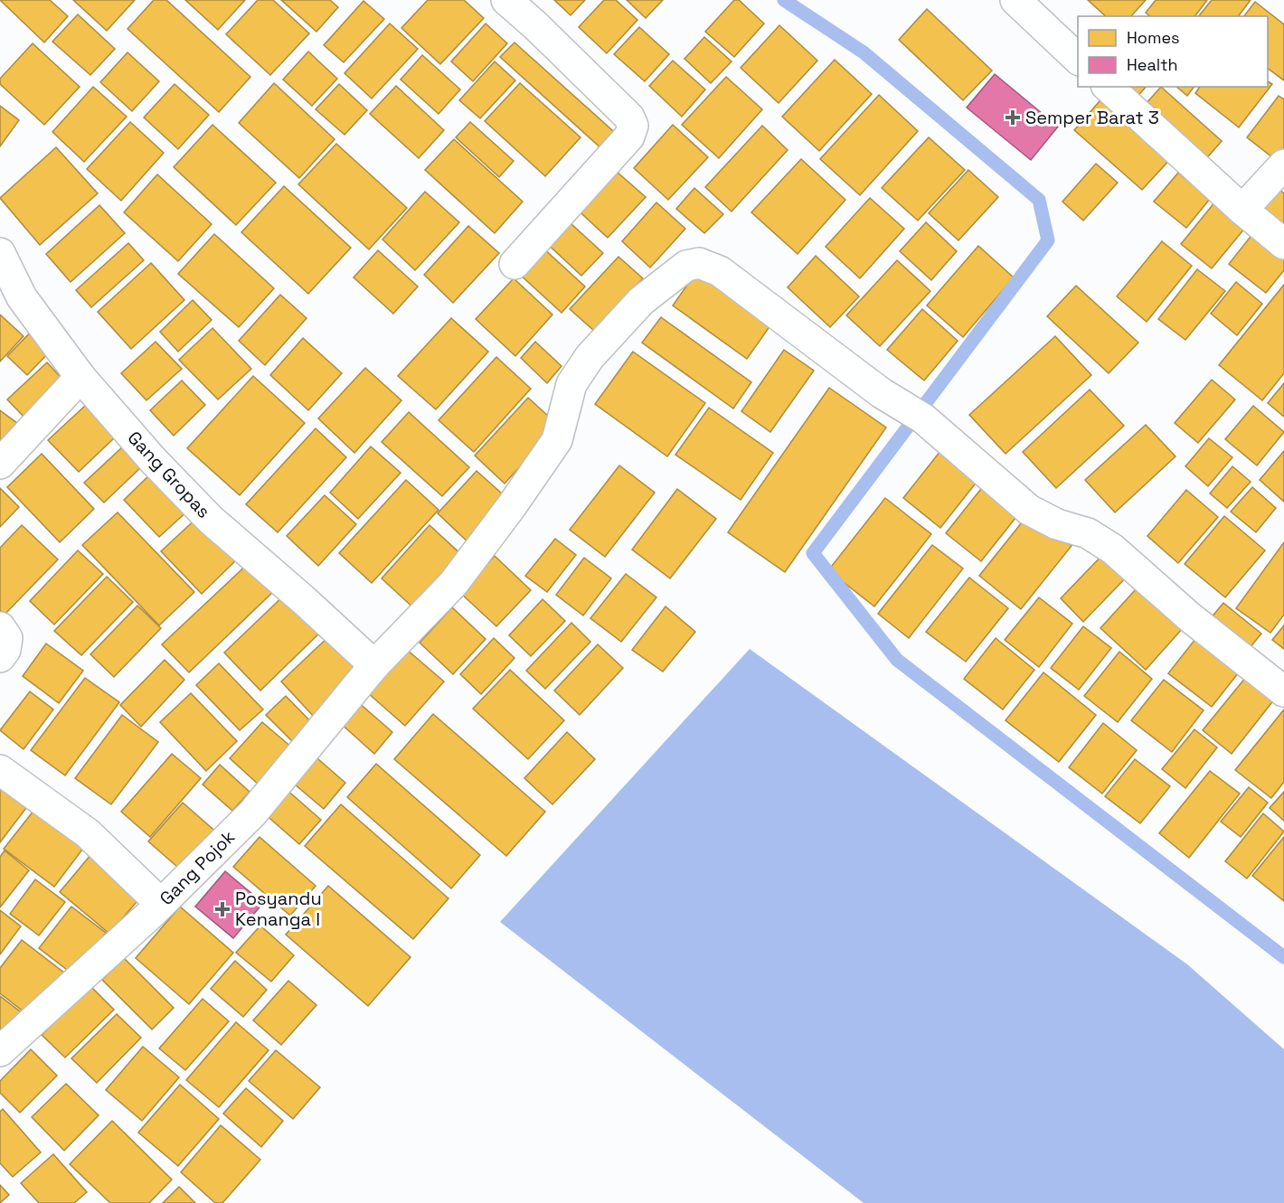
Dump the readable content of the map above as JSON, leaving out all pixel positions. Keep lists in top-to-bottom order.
{
  "streets": {
    "street": ["Gang Gropas", "Gang Pojok"]
  },
  "crossings": [
    ["Gang Gropas", "Gang Pojok"]
  ],
  "places": {
    "health": ["Semper Barat 3", "Posyandu Kenanga I"]
  },
  "legend": ["Homes", "Health"]
}
